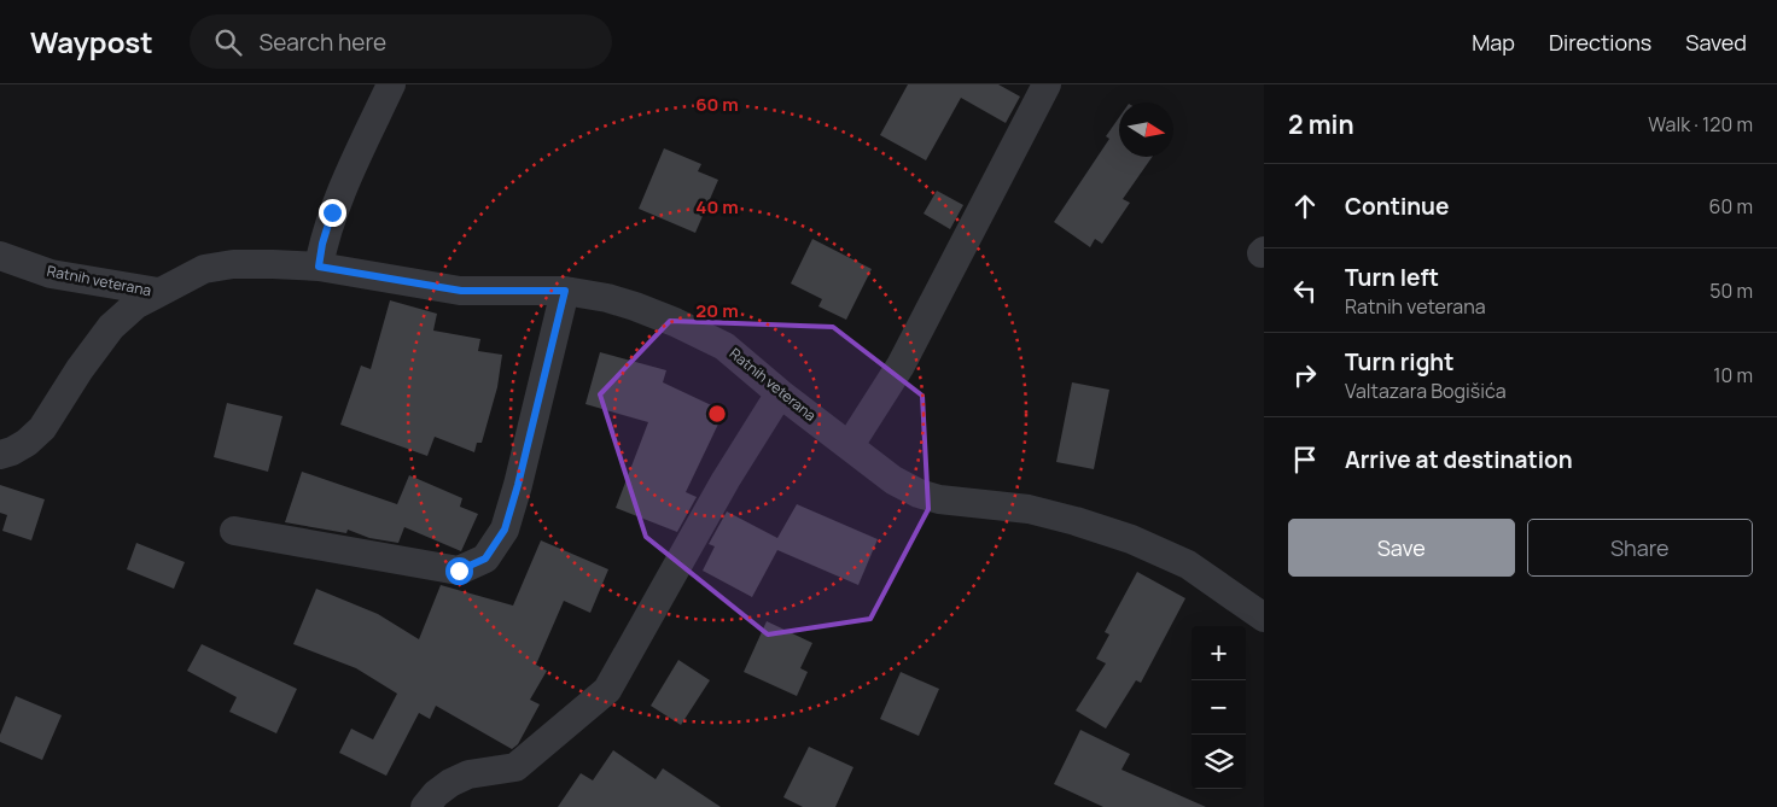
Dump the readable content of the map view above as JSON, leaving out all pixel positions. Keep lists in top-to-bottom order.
{
  "streets": {
    "street": ["Ratnih veterana"]
  },
  "north": "right",
  "page": {
    "header": "Waypost",
    "search": "Search here",
    "nav": ["Map", "Directions", "Saved"],
    "heading": ["2 min", "Walk · 120 m"],
    "list": [
      ["Continue", "60 m"],
      ["Turn left", "Ratnih veterana", "50 m"],
      ["Turn right", "Valtazara Bogišića", "10 m"],
      "Arrive at destination"
    ],
    "buttons": ["Save", "Share"],
    "map_buttons": ["+", "−"]
  },
  "rings": ["60 m", "40 m", "20 m"]
}
